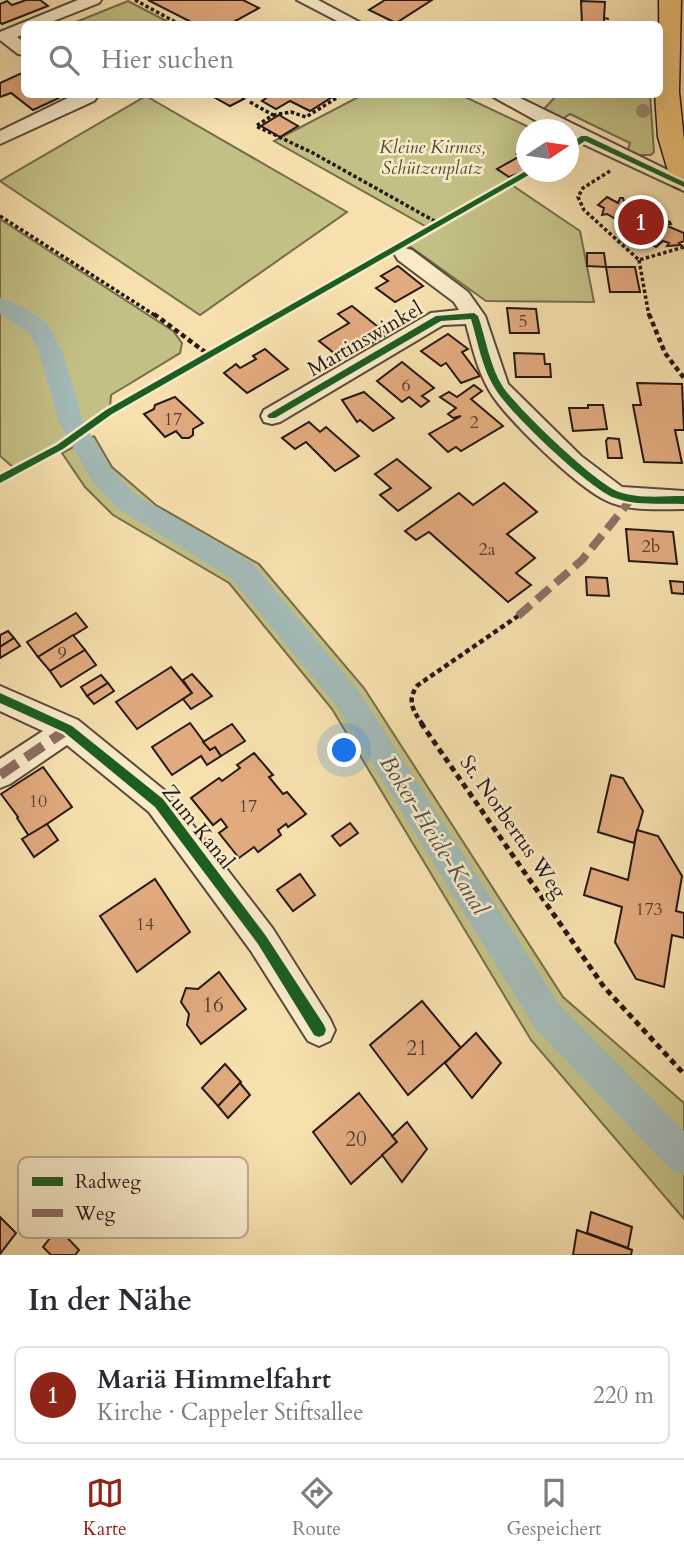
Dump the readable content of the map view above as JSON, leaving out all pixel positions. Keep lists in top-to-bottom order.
{
  "streets": {
    "street": ["Martinswinkel", "Zum Kanal"],
    "path": ["St. Norbertus Weg"]
  },
  "water": ["Boker-Heide-Kanal"],
  "parks": ["Kleine Kirmes, Schützenplatz"],
  "house_numbers": [
    "5",
    "6",
    "17",
    "2",
    "2b",
    "2a",
    "9",
    "10",
    "17",
    "173",
    "14",
    "16",
    "21",
    "20"
  ],
  "legend": ["Radweg", "Weg"],
  "north": "right",
  "page": {
    "search": "Hier suchen",
    "pins": "1",
    "heading": "In der Nähe",
    "list": [
      {
        "mark": "1",
        "name": "Mariä Himmelfahrt",
        "note": "Kirche · Cappeler Stiftsallee",
        "value": "220 m"
      }
    ],
    "nav": ["Karte", "Route", "Gespeichert"]
  }
}
